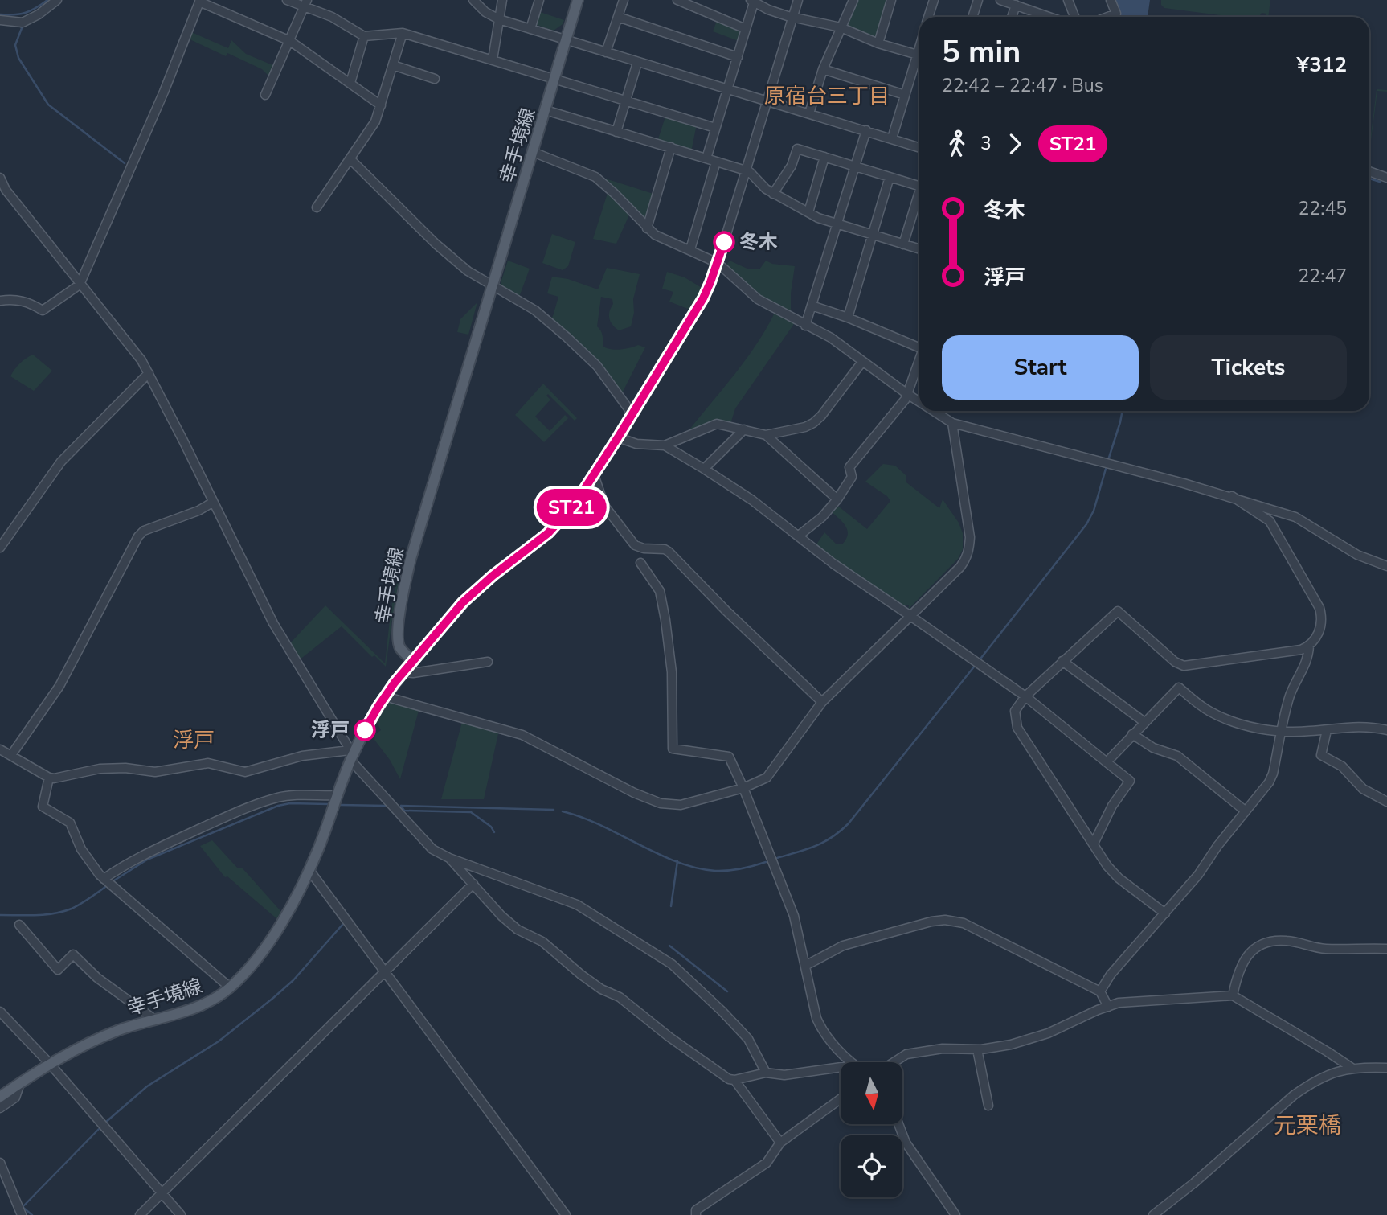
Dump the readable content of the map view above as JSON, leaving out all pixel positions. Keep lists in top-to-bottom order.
{
  "streets": {
    "main road": ["幸手境線"]
  },
  "districts": ["原宿台三丁目", "浮戸", "元栗橋"],
  "places": ["冬木", "浮戸"],
  "lines": ["bus line ST21"],
  "north": "bottom",
  "page": {
    "on_map": "ST21",
    "heading": ["5 min", "22:42 – 22:47 · Bus", "¥312"],
    "legs": ["3", "ST21"],
    "list": [
      {
        "name": "冬木",
        "value": "22:45"
      },
      {
        "name": "浮戸",
        "value": "22:47"
      }
    ],
    "buttons": ["Start", "Tickets"]
  }
}
